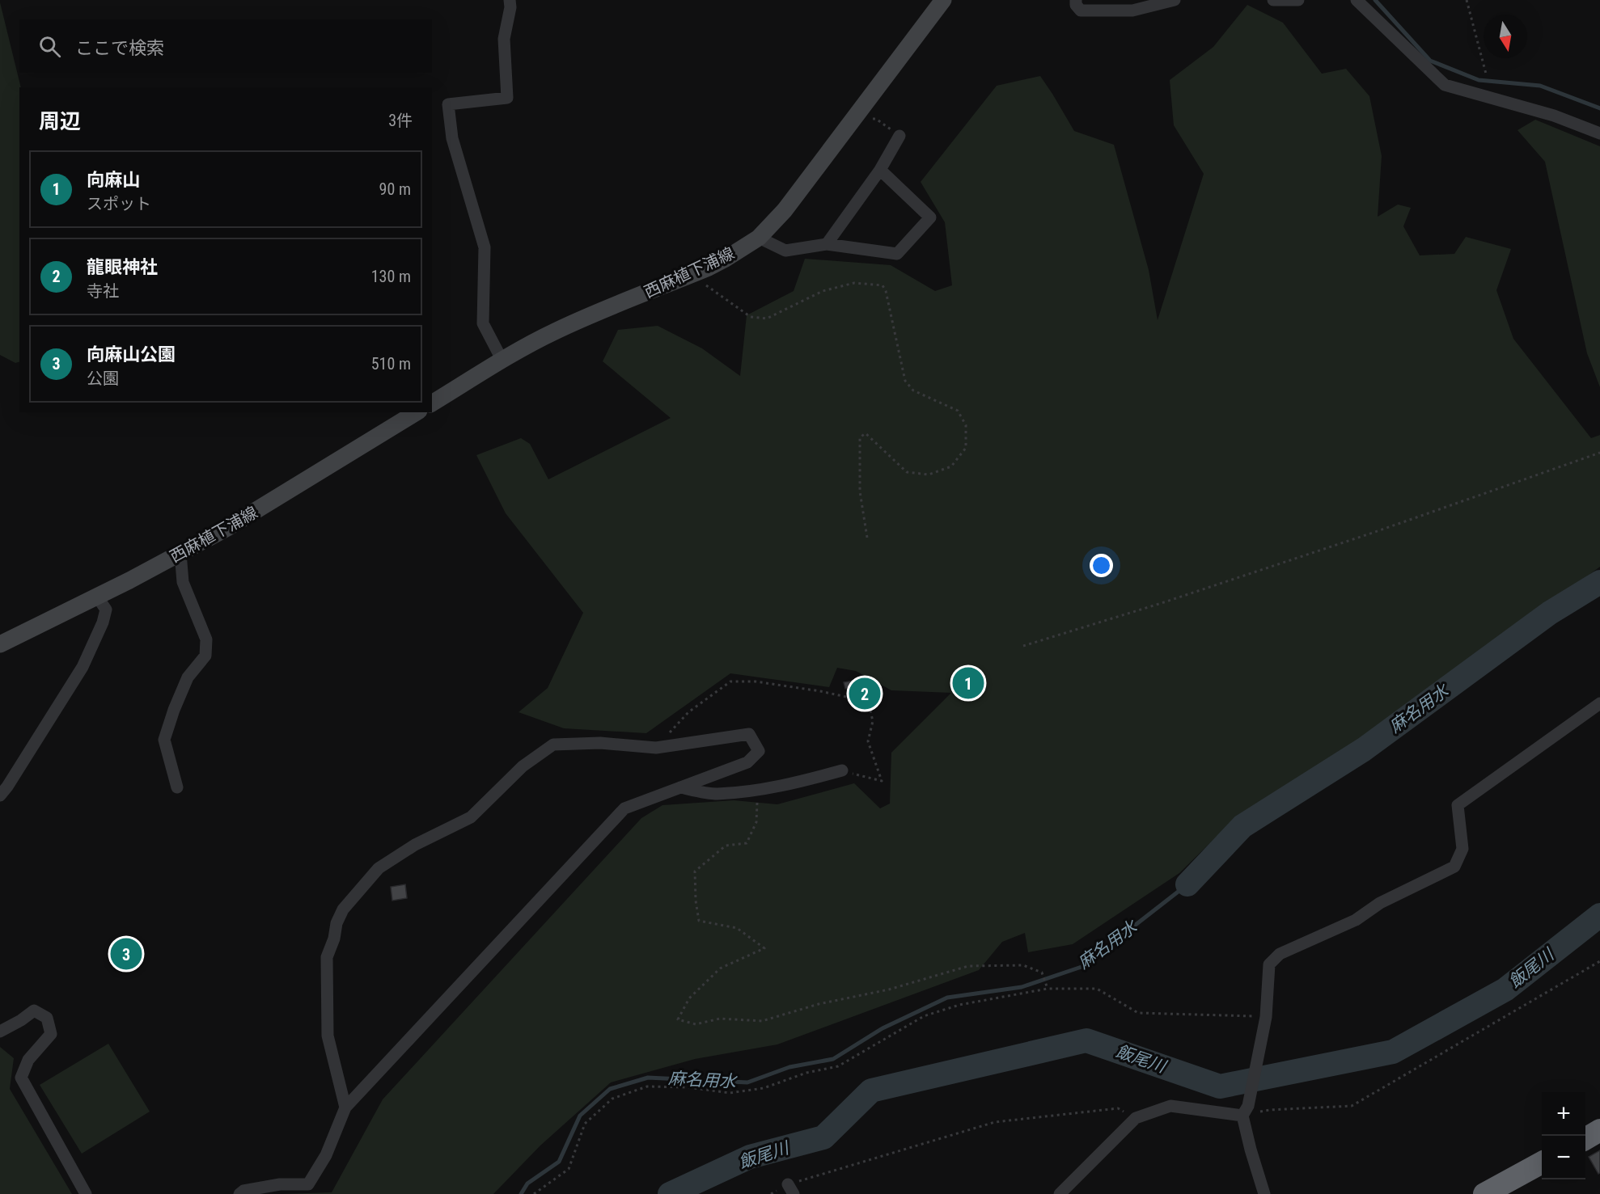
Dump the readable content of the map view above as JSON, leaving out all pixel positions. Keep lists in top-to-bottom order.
{
  "streets": {
    "main road": ["西麻植下浦線"]
  },
  "water": ["麻名用水", "飯尾川"],
  "north": "bottom",
  "page": {
    "search": "ここで検索",
    "heading": ["周辺", "3件"],
    "list": [
      {
        "mark": "1",
        "name": "向麻山",
        "note": "スポット",
        "value": "90 m"
      },
      {
        "mark": "2",
        "name": "龍眼神社",
        "note": "寺社",
        "value": "130 m"
      },
      {
        "mark": "3",
        "name": "向麻山公園",
        "note": "公園",
        "value": "510 m"
      }
    ],
    "pins": ["1", "2", "3"],
    "map_buttons": ["+", "−"]
  }
}
